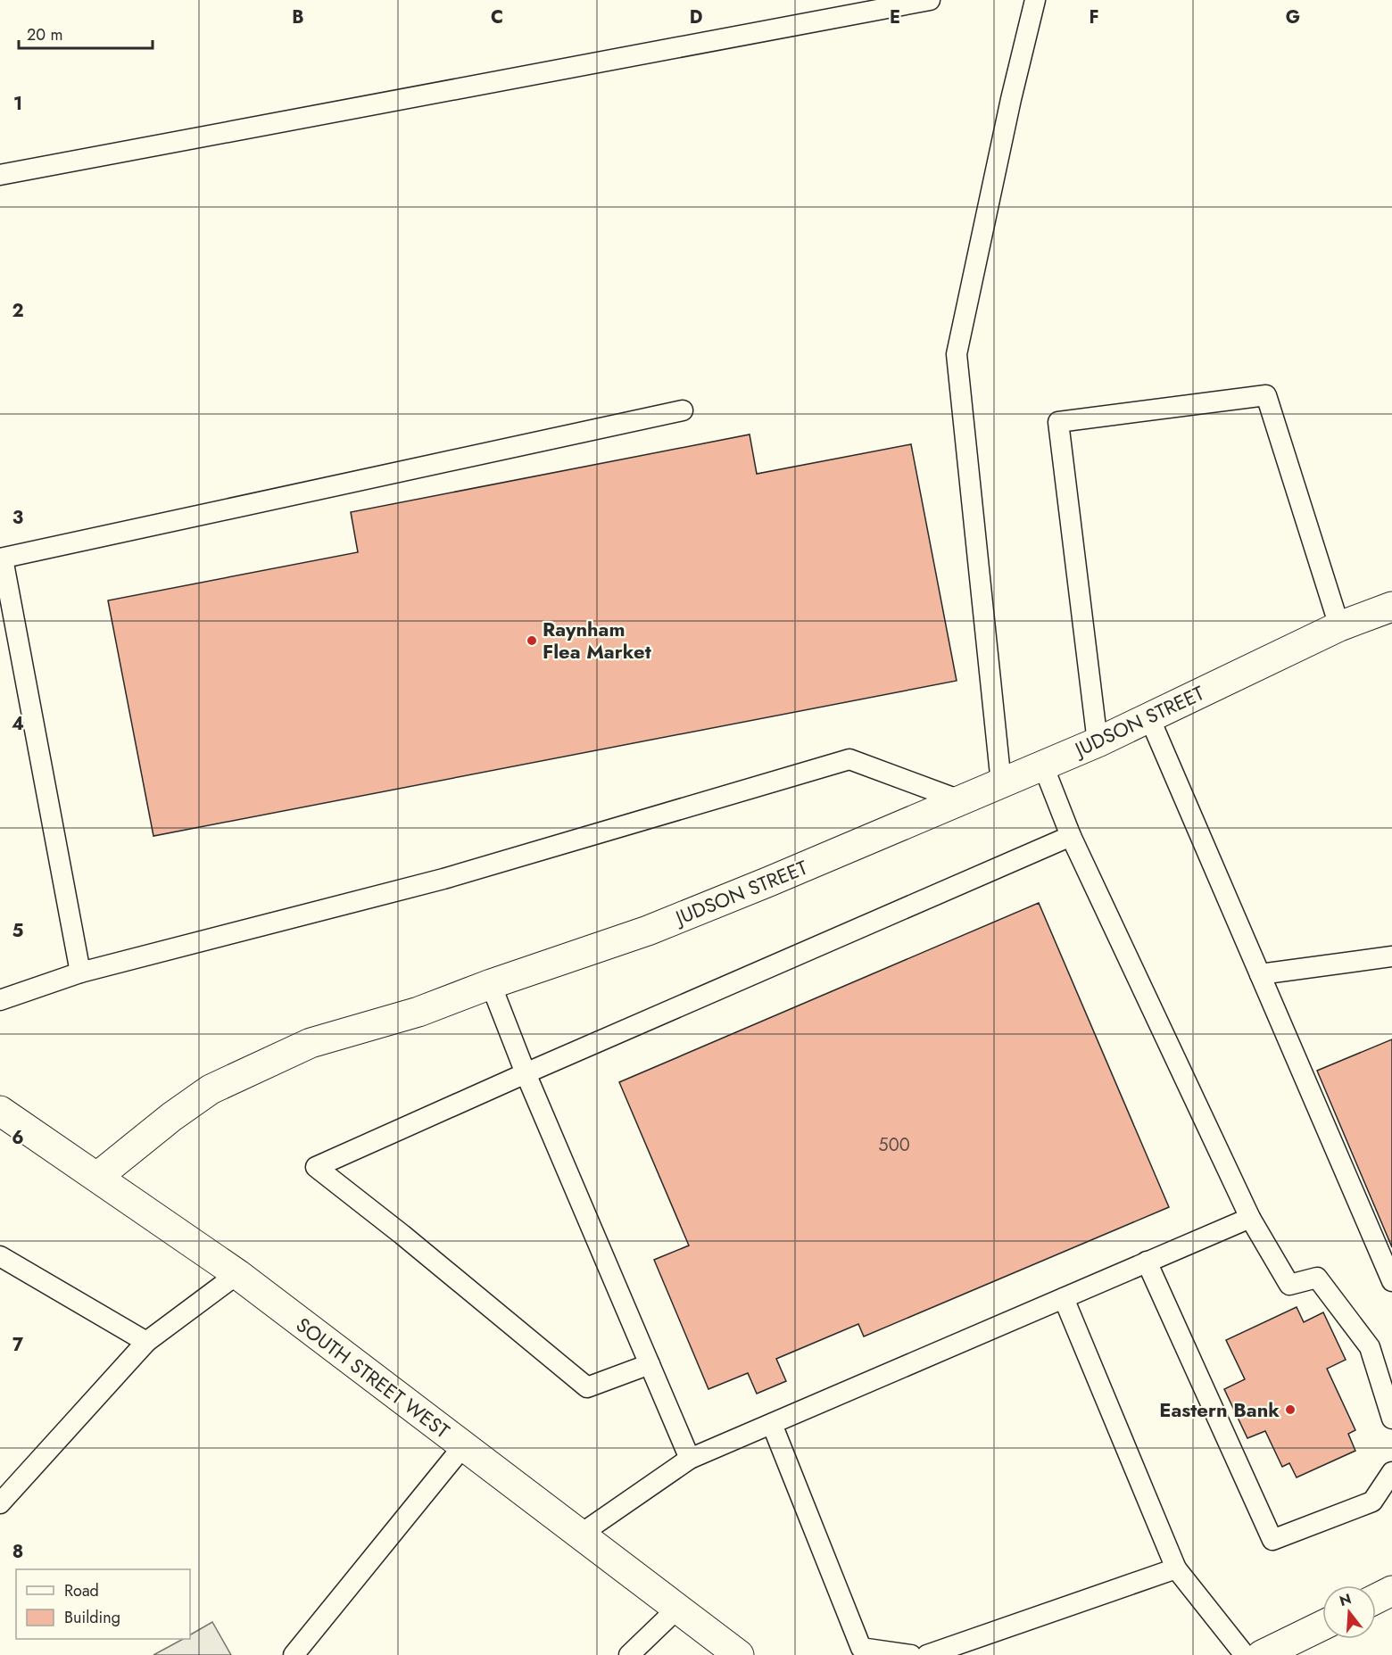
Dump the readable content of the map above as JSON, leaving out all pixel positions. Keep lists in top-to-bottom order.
{
  "streets": {
    "main road": ["JUDSON STREET", "SOUTH STREET WEST"]
  },
  "crossings": [
    ["JUDSON STREET", "SOUTH STREET WEST"]
  ],
  "places": ["Raynham Flea Market", "Eastern Bank"],
  "house_numbers": ["500"],
  "legend": ["Road", "Building"],
  "scale_bar": "20 m",
  "north": "top",
  "grid": {
    "columns": [
      "B",
      "C",
      "D",
      "E",
      "F",
      "G"
    ],
    "rows": [
      "1",
      "2",
      "3",
      "4",
      "5",
      "6",
      "7",
      "8"
    ]
  }
}
